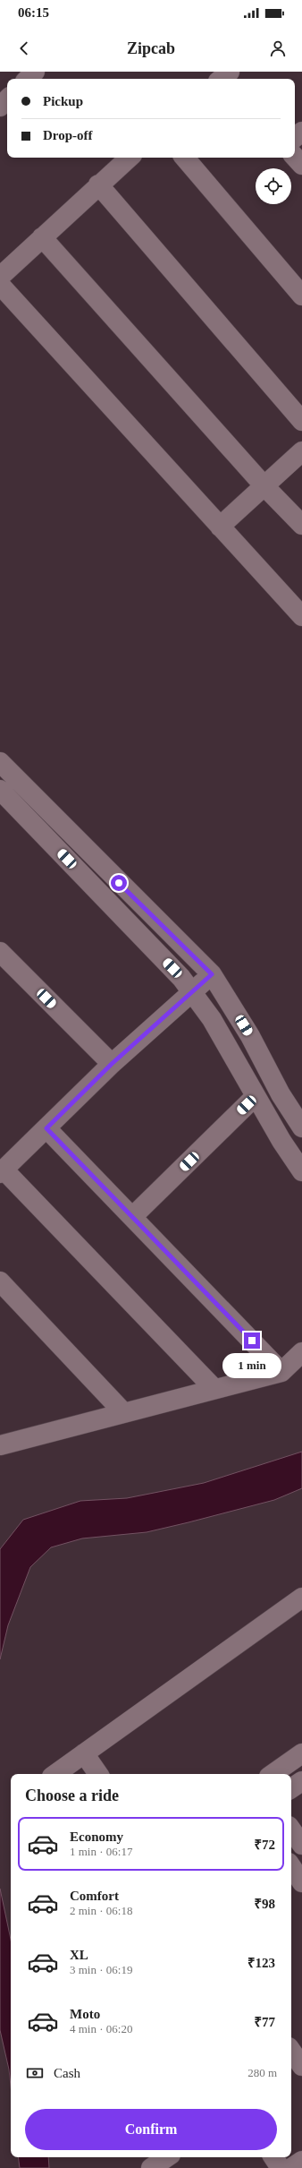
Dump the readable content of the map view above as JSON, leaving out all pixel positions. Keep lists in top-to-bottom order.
{
  "page": {
    "status": "06:15",
    "header": "Zipcab",
    "banner": ["Pickup", "Drop-off"],
    "bubble": "1 min",
    "heading": "Choose a ride",
    "list": [
      {
        "name": "Economy",
        "note": "1 min · 06:17",
        "value": "₹72"
      },
      {
        "name": "Comfort",
        "note": "2 min · 06:18",
        "value": "₹98"
      },
      {
        "name": "XL",
        "note": "3 min · 06:19",
        "value": "₹123"
      },
      {
        "name": "Moto",
        "note": "4 min · 06:20",
        "value": "₹77"
      }
    ],
    "pay": ["Cash", "280 m"],
    "buttons": "Confirm"
  }
}
